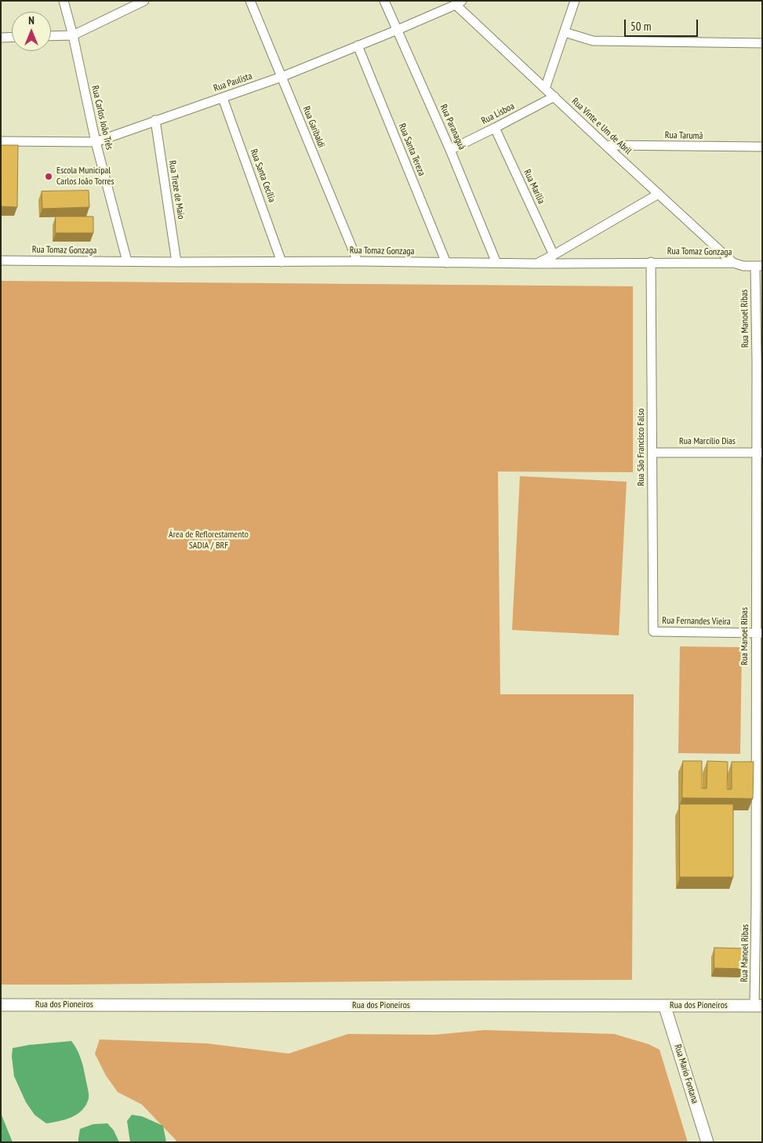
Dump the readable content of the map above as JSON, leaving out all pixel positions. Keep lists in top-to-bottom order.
{
  "streets": {
    "main road": ["Rua dos Pioneiros", "Rua Mario Fontana"],
    "street": [
      "Rua Paulista",
      "Rua Lisboa",
      "Rua Carlos João Três",
      "Rua Vinte e Um de Abril",
      "Rua Garibaldi",
      "Rua Paranaguá",
      "Rua Tarumã",
      "Rua Santa Tereza",
      "Rua Santa Cecília",
      "Rua Marília",
      "Rua Treze de Maio",
      "Rua Tomaz Gonzaga",
      "Rua Manoel Ribas",
      "Rua Marcílio Dias",
      "Rua São Francisco Falso",
      "Rua Fernandes Vieira"
    ]
  },
  "crossings": [
    ["Rua Paulista", "Rua Carlos João Três"],
    ["Rua Paulista", "Rua Vinte e Um de Abril"],
    ["Rua Paulista", "Rua Garibaldi"],
    ["Rua Paulista", "Rua Paranaguá"],
    ["Rua Paulista", "Rua Santa Tereza"],
    ["Rua Paulista", "Rua Santa Cecília"],
    ["Rua Paulista", "Rua Treze de Maio"],
    ["Rua Lisboa", "Rua Vinte e Um de Abril"],
    ["Rua Lisboa", "Rua Paranaguá"],
    ["Rua Lisboa", "Rua Marília"],
    ["Rua Carlos João Três", "Rua Tomaz Gonzaga"],
    ["Rua Vinte e Um de Abril", "Rua Tarumã"],
    ["Rua Vinte e Um de Abril", "Rua Tomaz Gonzaga"],
    ["Rua Garibaldi", "Rua Tomaz Gonzaga"],
    ["Rua Paranaguá", "Rua Tomaz Gonzaga"],
    ["Rua Santa Tereza", "Rua Tomaz Gonzaga"],
    ["Rua Santa Cecília", "Rua Tomaz Gonzaga"],
    ["Rua Treze de Maio", "Rua Tomaz Gonzaga"],
    ["Rua Tomaz Gonzaga", "Rua Manoel Ribas"],
    ["Rua Tomaz Gonzaga", "Rua São Francisco Falso"],
    ["Rua Manoel Ribas", "Rua Marcílio Dias"],
    ["Rua Manoel Ribas", "Rua Fernandes Vieira"],
    ["Rua Manoel Ribas", "Rua dos Pioneiros"],
    ["Rua Marcílio Dias", "Rua São Francisco Falso"],
    ["Rua São Francisco Falso", "Rua Fernandes Vieira"],
    ["Rua dos Pioneiros", "Rua Mario Fontana"]
  ],
  "parks": ["Área de Reflorestamento SADIA / BRF"],
  "places": ["Escola Municipal Carlos João Torres"],
  "scale_bar": "50 m",
  "north": "top"
}
